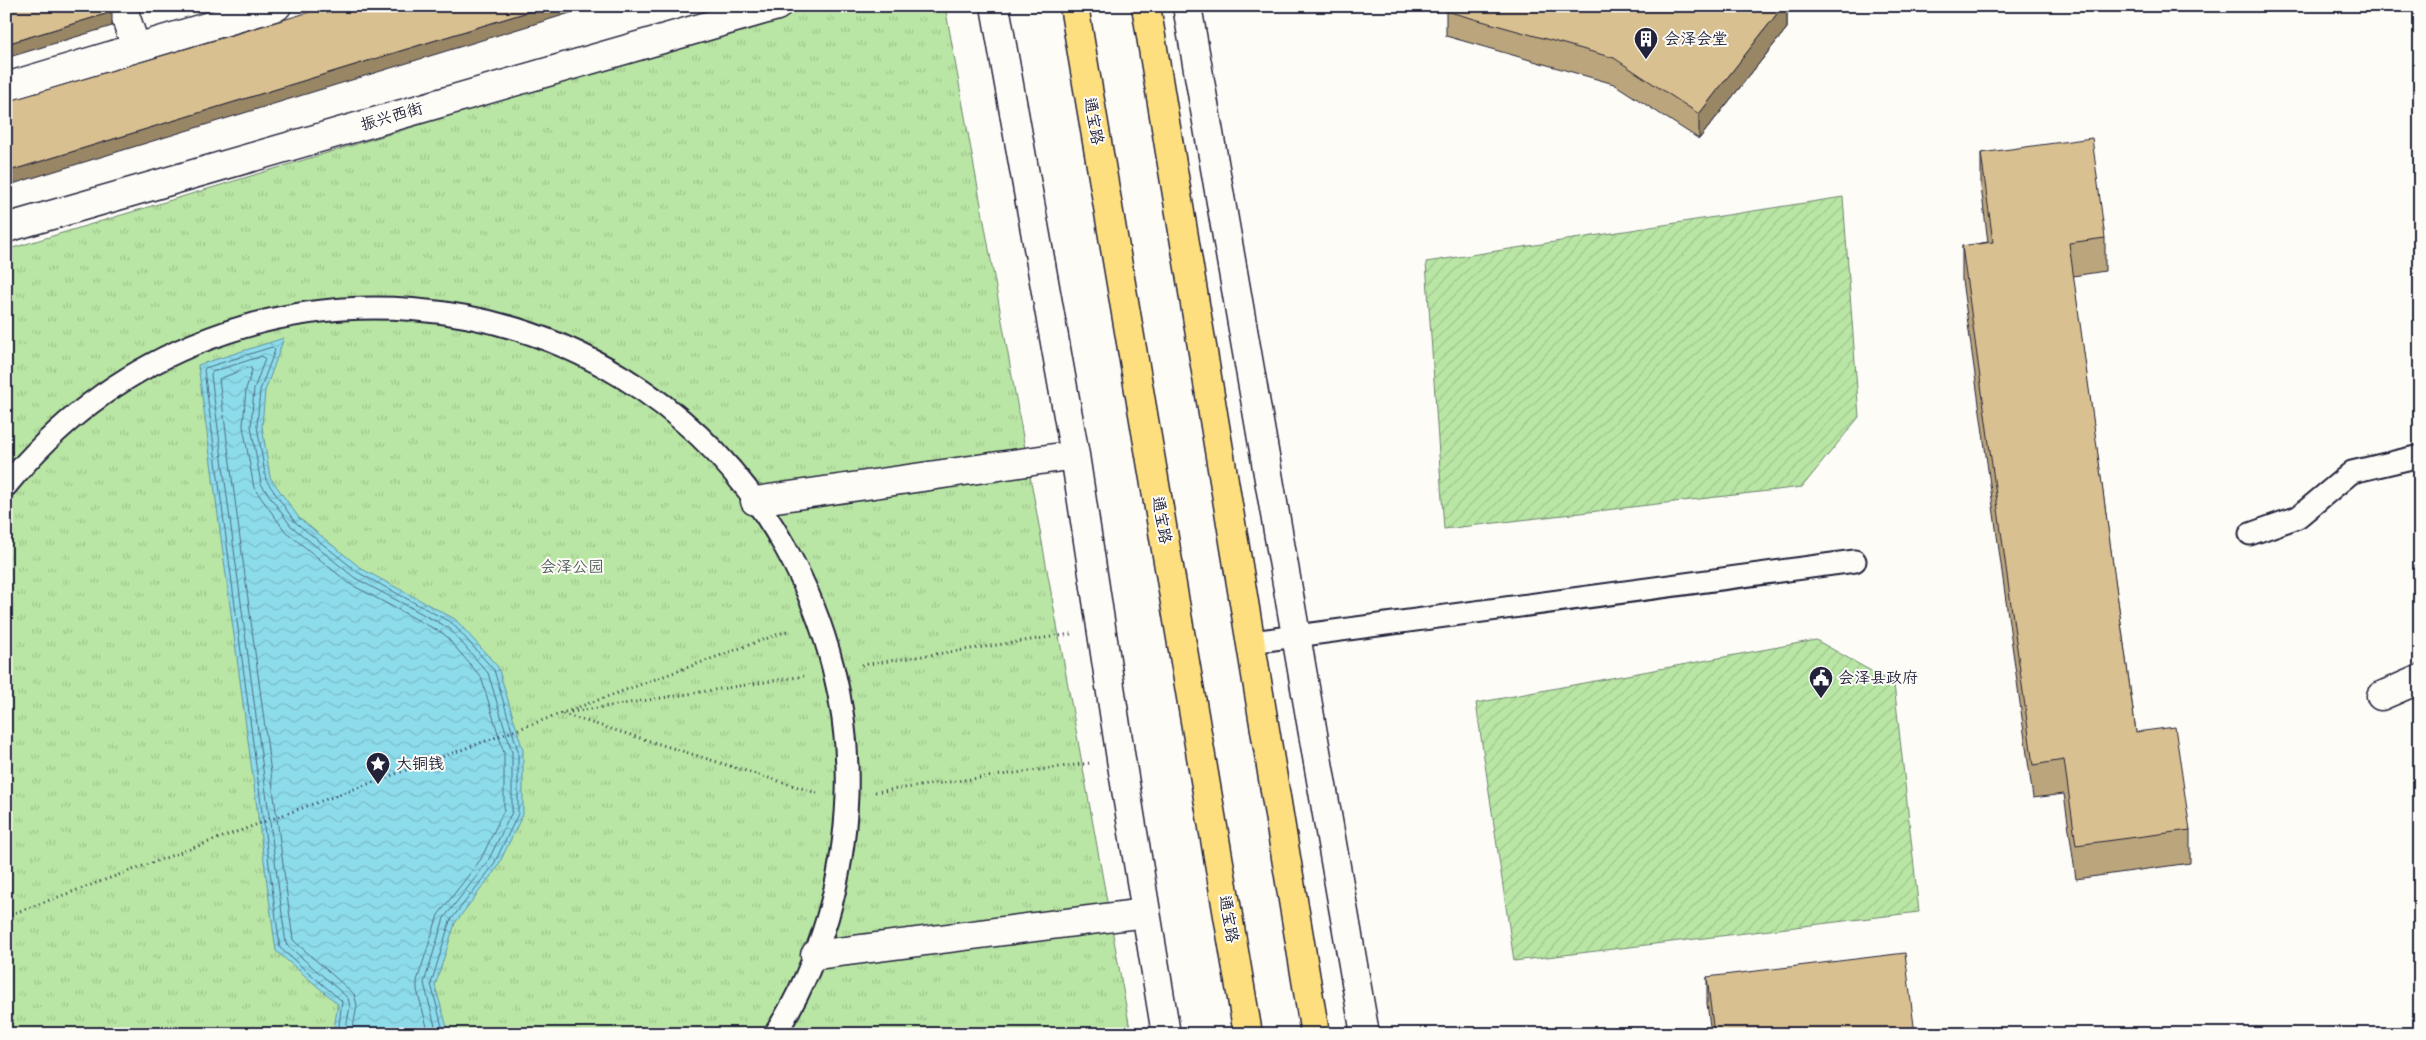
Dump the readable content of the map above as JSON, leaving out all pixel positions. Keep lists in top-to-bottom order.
{
  "streets": {
    "main road": ["通宝路"],
    "street": ["振兴西街"]
  },
  "parks": ["会泽公园"],
  "places": {
    "building": ["会泽会堂"],
    "public building": ["会泽县政府"],
    "place": ["大铜钱"]
  }
}
